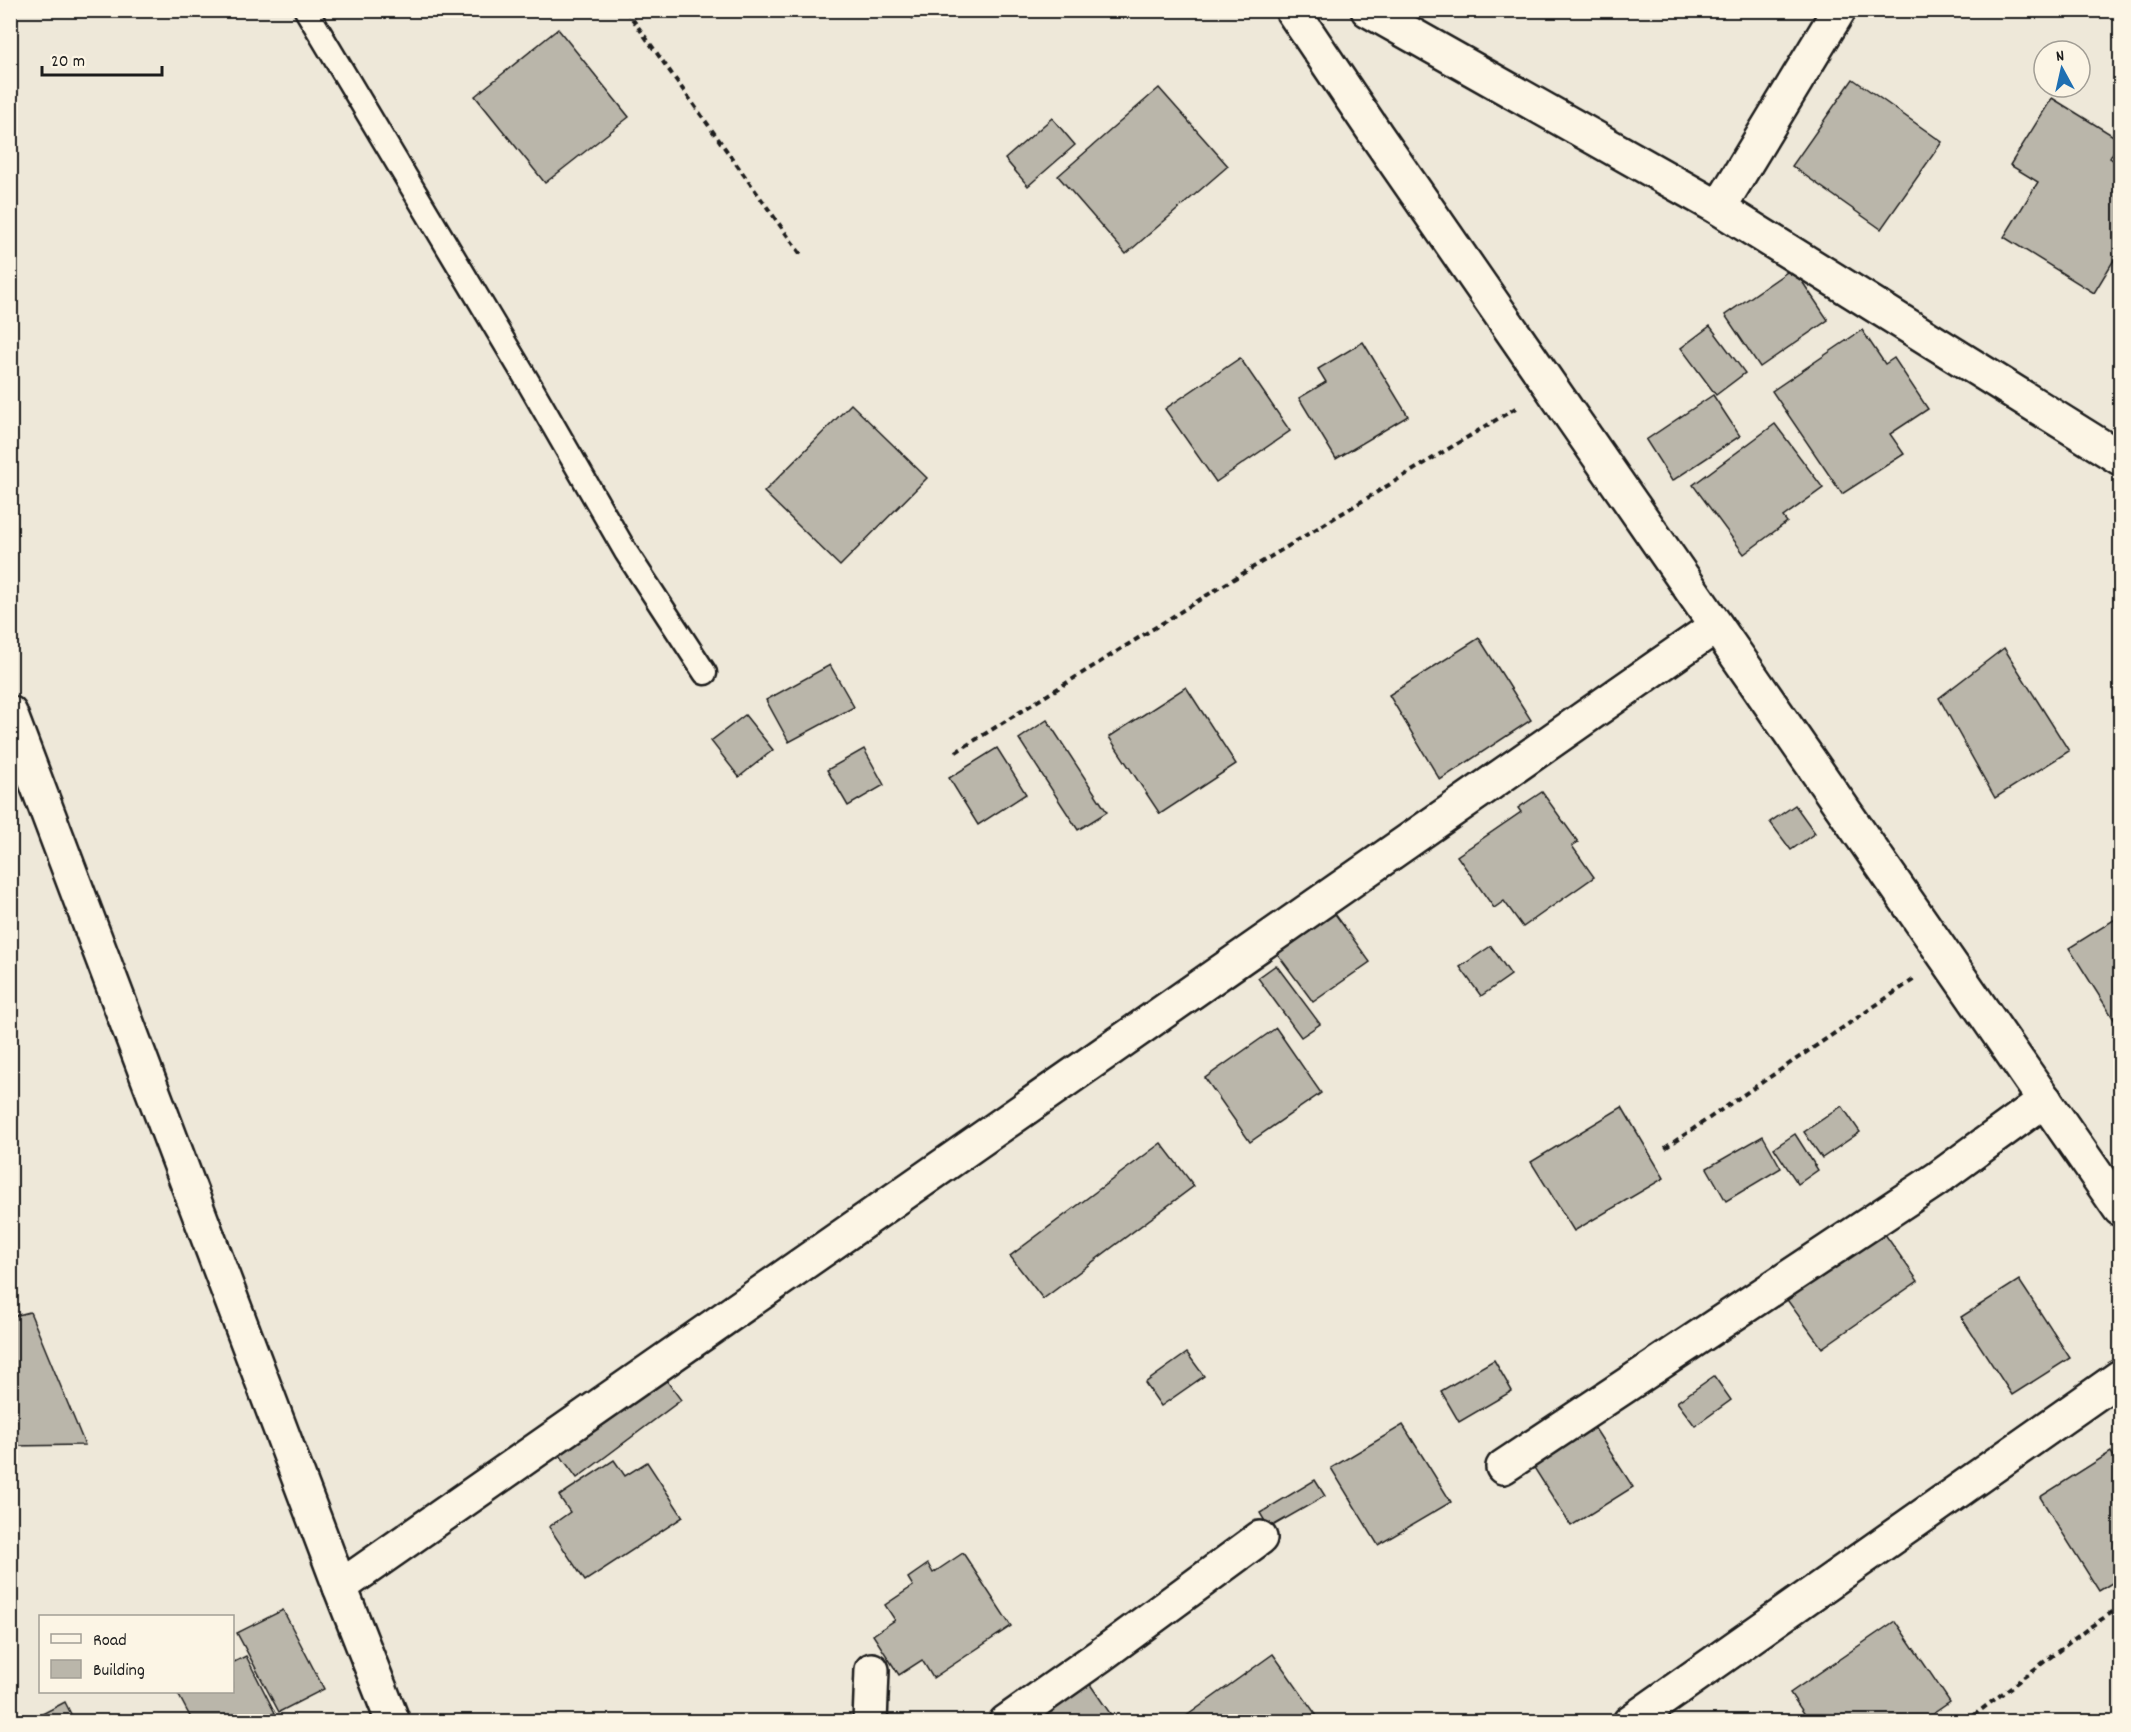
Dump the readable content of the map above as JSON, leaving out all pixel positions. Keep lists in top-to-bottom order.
{
  "legend": ["Road", "Building"],
  "scale_bar": "20 m",
  "north": "top"
}
